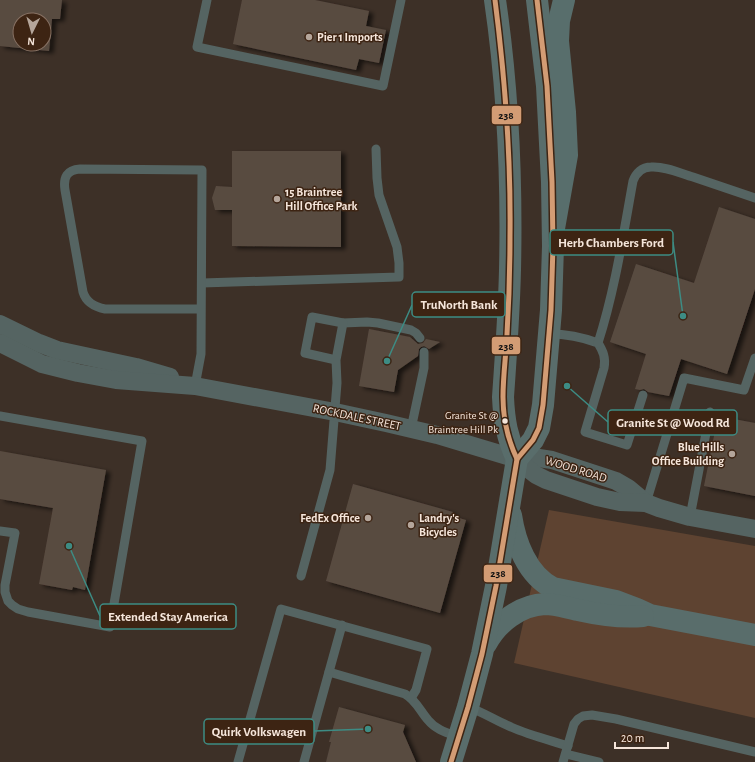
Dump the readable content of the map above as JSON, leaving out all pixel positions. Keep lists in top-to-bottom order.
{
  "streets": {
    "street": ["ROCKDALE STREET", "WOOD ROAD"]
  },
  "crossings": [
    ["ROCKDALE STREET", "WOOD ROAD"]
  ],
  "places": [
    "Pier 1 Imports",
    "15 Braintree Hill Office Park",
    "Herb Chambers Ford",
    "TruNorth Bank",
    "Granite St @ Wood Rd",
    "Granite St @ Braintree Hill Pk",
    "Blue Hills Office Building",
    "FedEx Office",
    "Landry's Bicycles",
    "Extended Stay America",
    "Quirk Volkswagen"
  ],
  "lines": ["transit line 238"],
  "scale_bar": "20 m",
  "north": "bottom"
}
